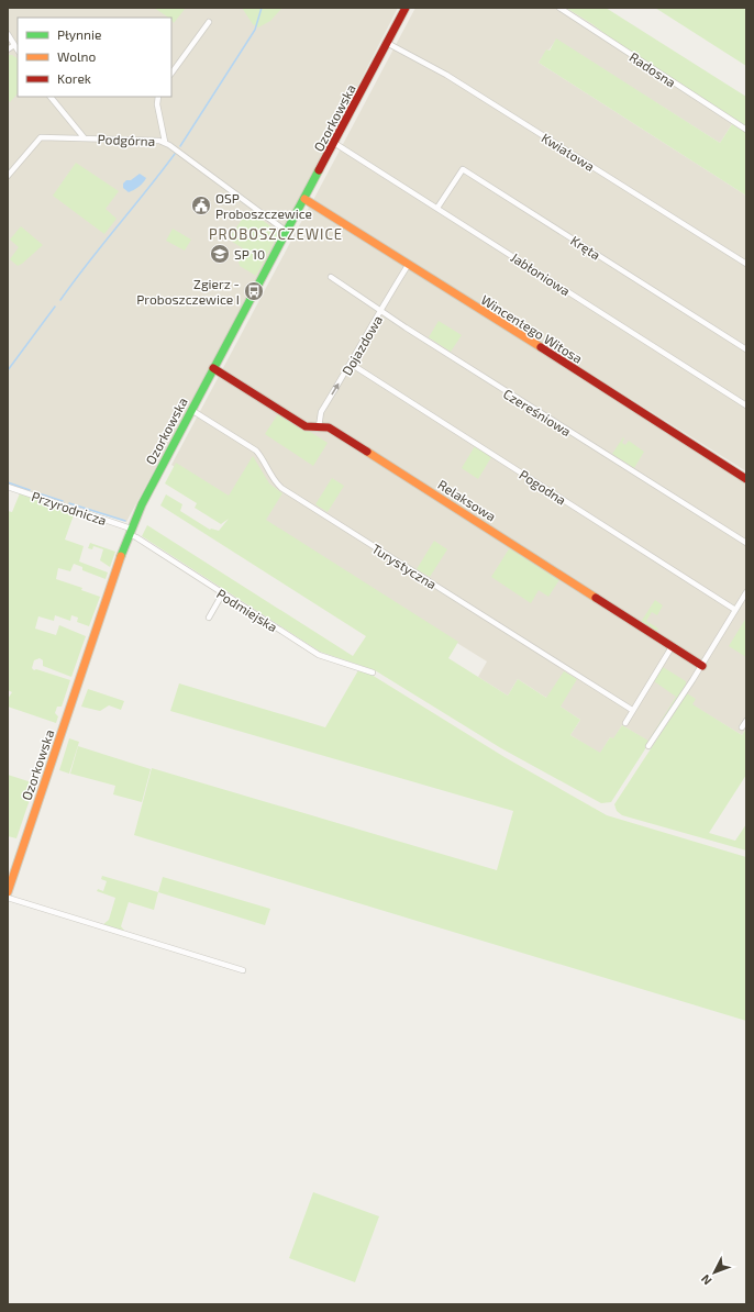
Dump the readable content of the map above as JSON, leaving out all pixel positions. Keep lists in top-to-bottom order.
{
  "streets": {
    "street": [
      "Radosna",
      "Ozorkowska",
      "Podgórna",
      "Kwiatowa",
      "Kręta",
      "Jabłoniowa",
      "Wincentego Witosa",
      "Dojazdowa",
      "Czereśniowa",
      "Pogodna",
      "Relaksowa",
      "Przyrodnicza",
      "Turystyczna",
      "Podmiejska"
    ]
  },
  "crossings": [
    ["Ozorkowska", "Podgórna"],
    ["Ozorkowska", "Kwiatowa"],
    ["Ozorkowska", "Jabłoniowa"],
    ["Ozorkowska", "Wincentego Witosa"],
    ["Ozorkowska", "Relaksowa"],
    ["Ozorkowska", "Przyrodnicza"],
    ["Ozorkowska", "Turystyczna"],
    ["Ozorkowska", "Podmiejska"],
    ["Kręta", "Jabłoniowa"],
    ["Wincentego Witosa", "Dojazdowa"],
    ["Dojazdowa", "Czereśniowa"],
    ["Dojazdowa", "Pogodna"],
    ["Dojazdowa", "Relaksowa"],
    ["Przyrodnicza", "Podmiejska"]
  ],
  "one_way": ["Dojazdowa"],
  "districts": ["PROBOSZCZEWICE"],
  "places": {
    "public building": ["OSP Proboszczewice"],
    "school or university": ["SP 10"],
    "bus stop": ["Zgierz - Proboszczewice I"]
  },
  "legend": ["Płynnie", "Wolno", "Korek"],
  "north": "bottom left"
}
